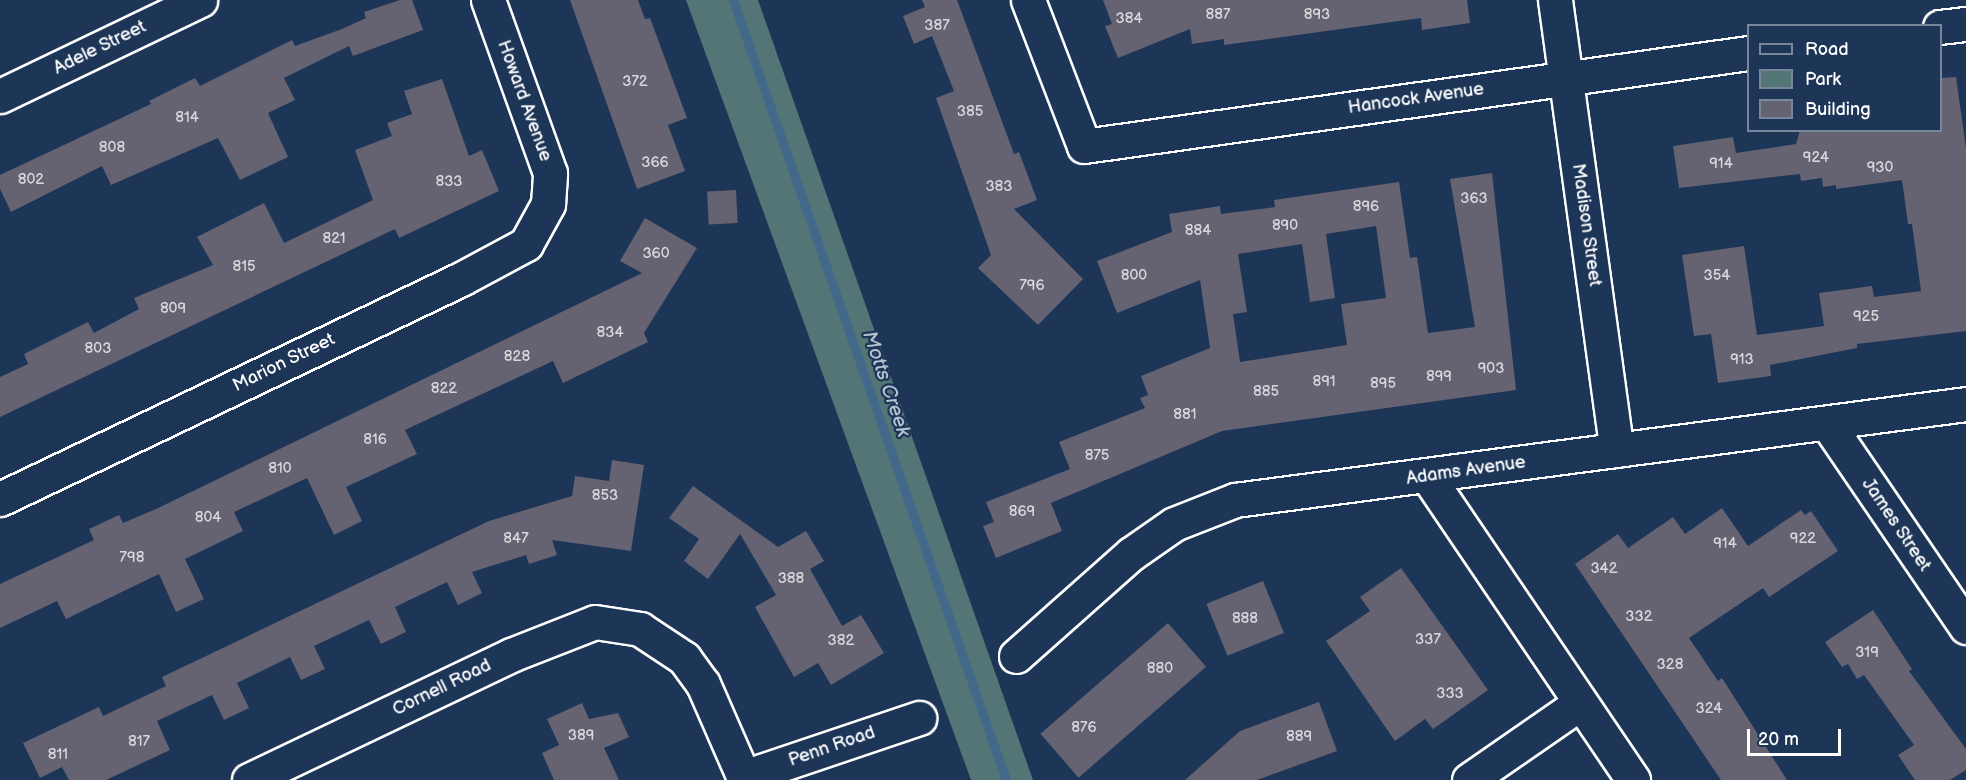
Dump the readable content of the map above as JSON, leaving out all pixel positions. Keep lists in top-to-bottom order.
{
  "streets": {
    "street": [
      "Adele Street",
      "Hancock Avenue",
      "Howard Avenue",
      "Madison Street",
      "Marion Street",
      "Adams Avenue",
      "James Street",
      "Cornell Road",
      "Penn Road"
    ]
  },
  "crossings": [
    ["Hancock Avenue", "Madison Street"],
    ["Howard Avenue", "Marion Street"],
    ["Madison Street", "Adams Avenue"],
    ["Adams Avenue", "James Street"],
    ["Cornell Road", "Penn Road"]
  ],
  "water": ["Motts Creek"],
  "house_numbers": [
    "887",
    "893",
    "384",
    "387",
    "372",
    "385",
    "814",
    "808",
    "924",
    "366",
    "914",
    "930",
    "802",
    "833",
    "383",
    "363",
    "896",
    "890",
    "884",
    "821",
    "360",
    "815",
    "800",
    "354",
    "796",
    "809",
    "925",
    "834",
    "803",
    "828",
    "913",
    "903",
    "899",
    "891",
    "895",
    "822",
    "885",
    "881",
    "816",
    "875",
    "810",
    "853",
    "869",
    "804",
    "847",
    "922",
    "914",
    "798",
    "342",
    "388",
    "332",
    "888",
    "337",
    "382",
    "319",
    "328",
    "880",
    "333",
    "324",
    "876",
    "389",
    "889",
    "817",
    "811"
  ],
  "legend": ["Road", "Park", "Building"],
  "scale_bar": "20 m"
}
